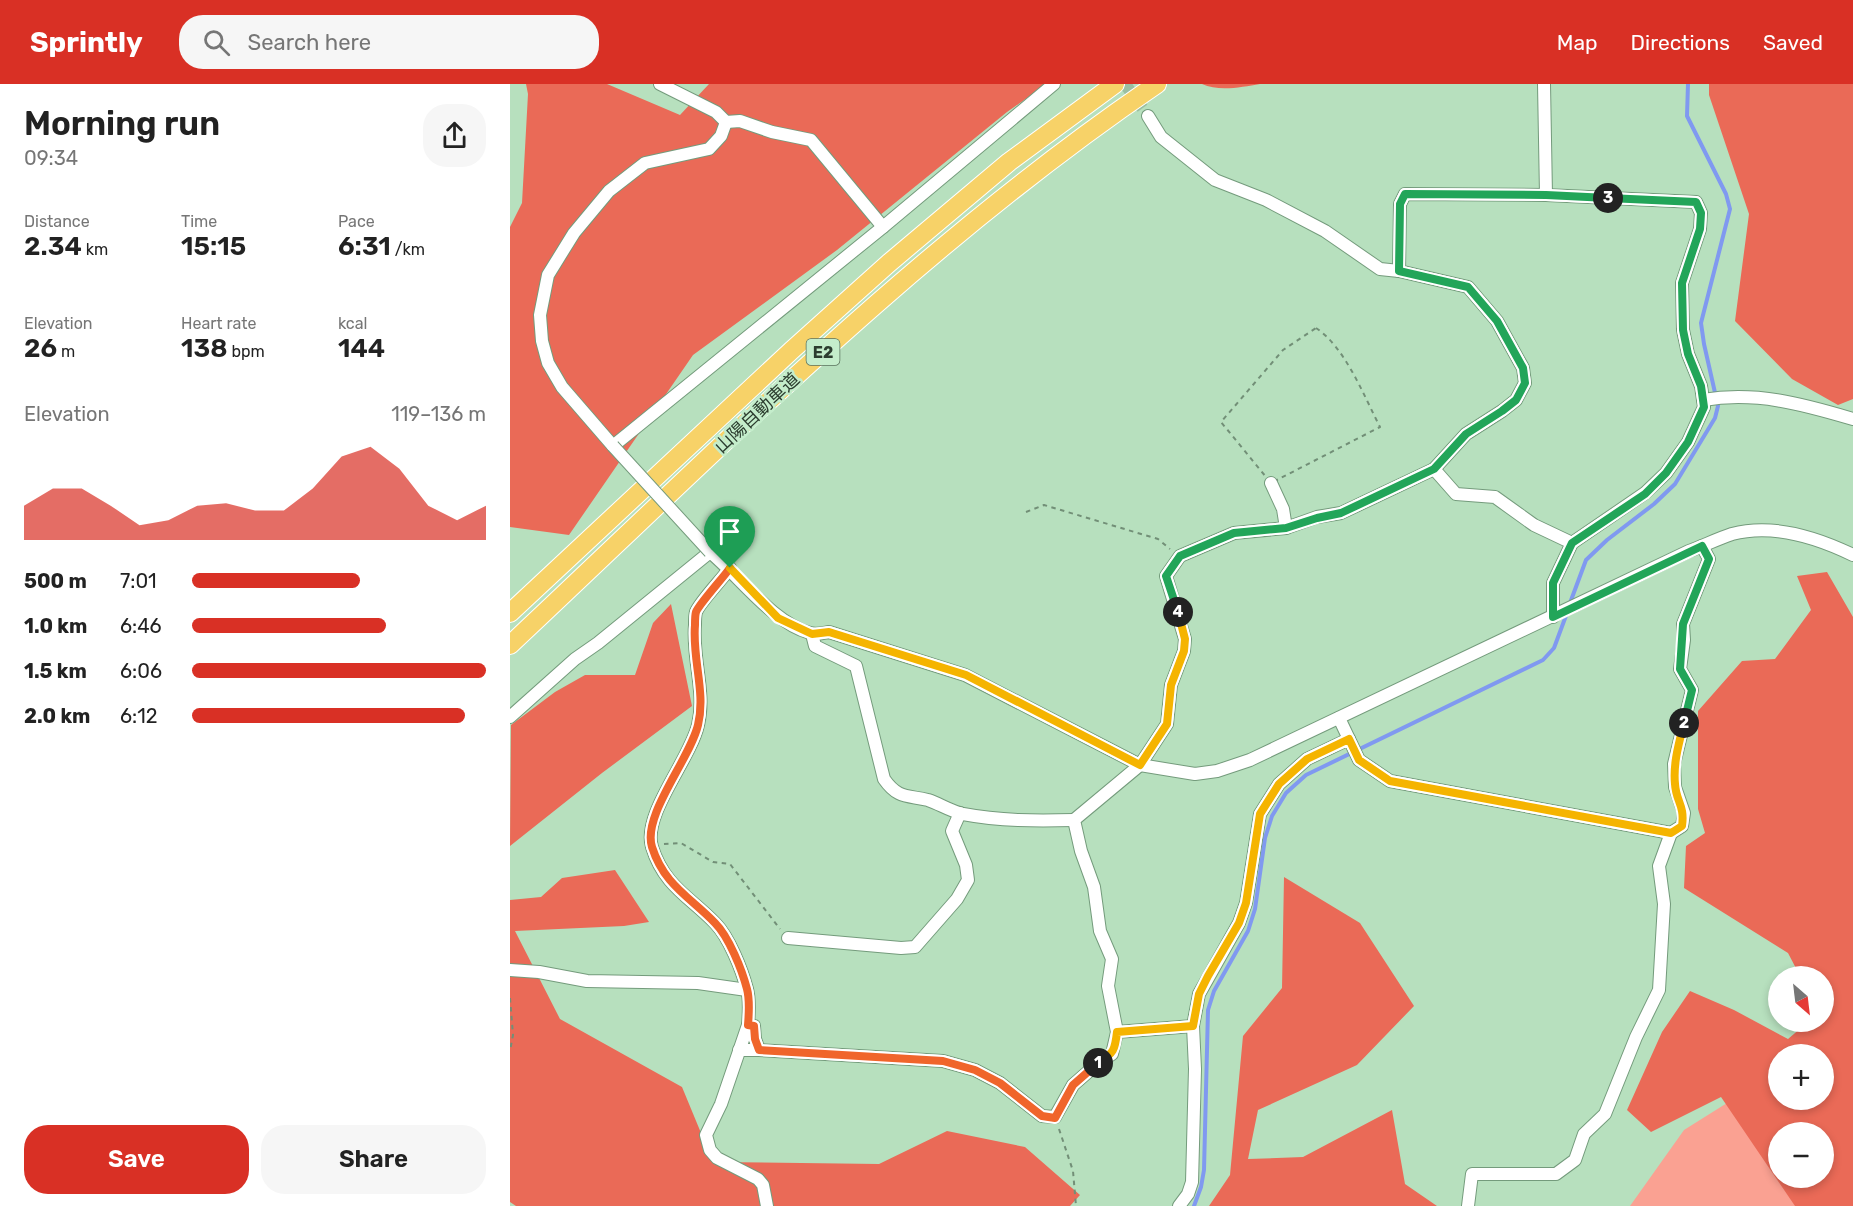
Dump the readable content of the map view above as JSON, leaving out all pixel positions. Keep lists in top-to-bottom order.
{
  "streets": {
    "highway": ["E2", "山陽自動車道"]
  },
  "north": "bottom right",
  "page": {
    "header": "Sprintly",
    "search": "Search here",
    "nav": ["Map", "Directions", "Saved"],
    "heading": ["Morning run", "09:34"],
    "pins": [
      "3",
      "4",
      "2",
      "1"
    ],
    "stats": [
      ["Distance", "2.34 km"],
      ["Time", "15:15"],
      ["Pace", "6:31 /km"],
      ["Elevation", "26 m"],
      ["Heart rate", "138 bpm"],
      ["kcal", "144"]
    ],
    "chart": ["Elevation", "119–136 m"],
    "list": [
      {
        "name": "500 m",
        "note": "7:01"
      },
      {
        "name": "1.0 km",
        "note": "6:46"
      },
      {
        "name": "1.5 km",
        "note": "6:06"
      },
      {
        "name": "2.0 km",
        "note": "6:12"
      }
    ],
    "map_buttons": ["+", "−"],
    "buttons": ["Save", "Share"]
  }
}
